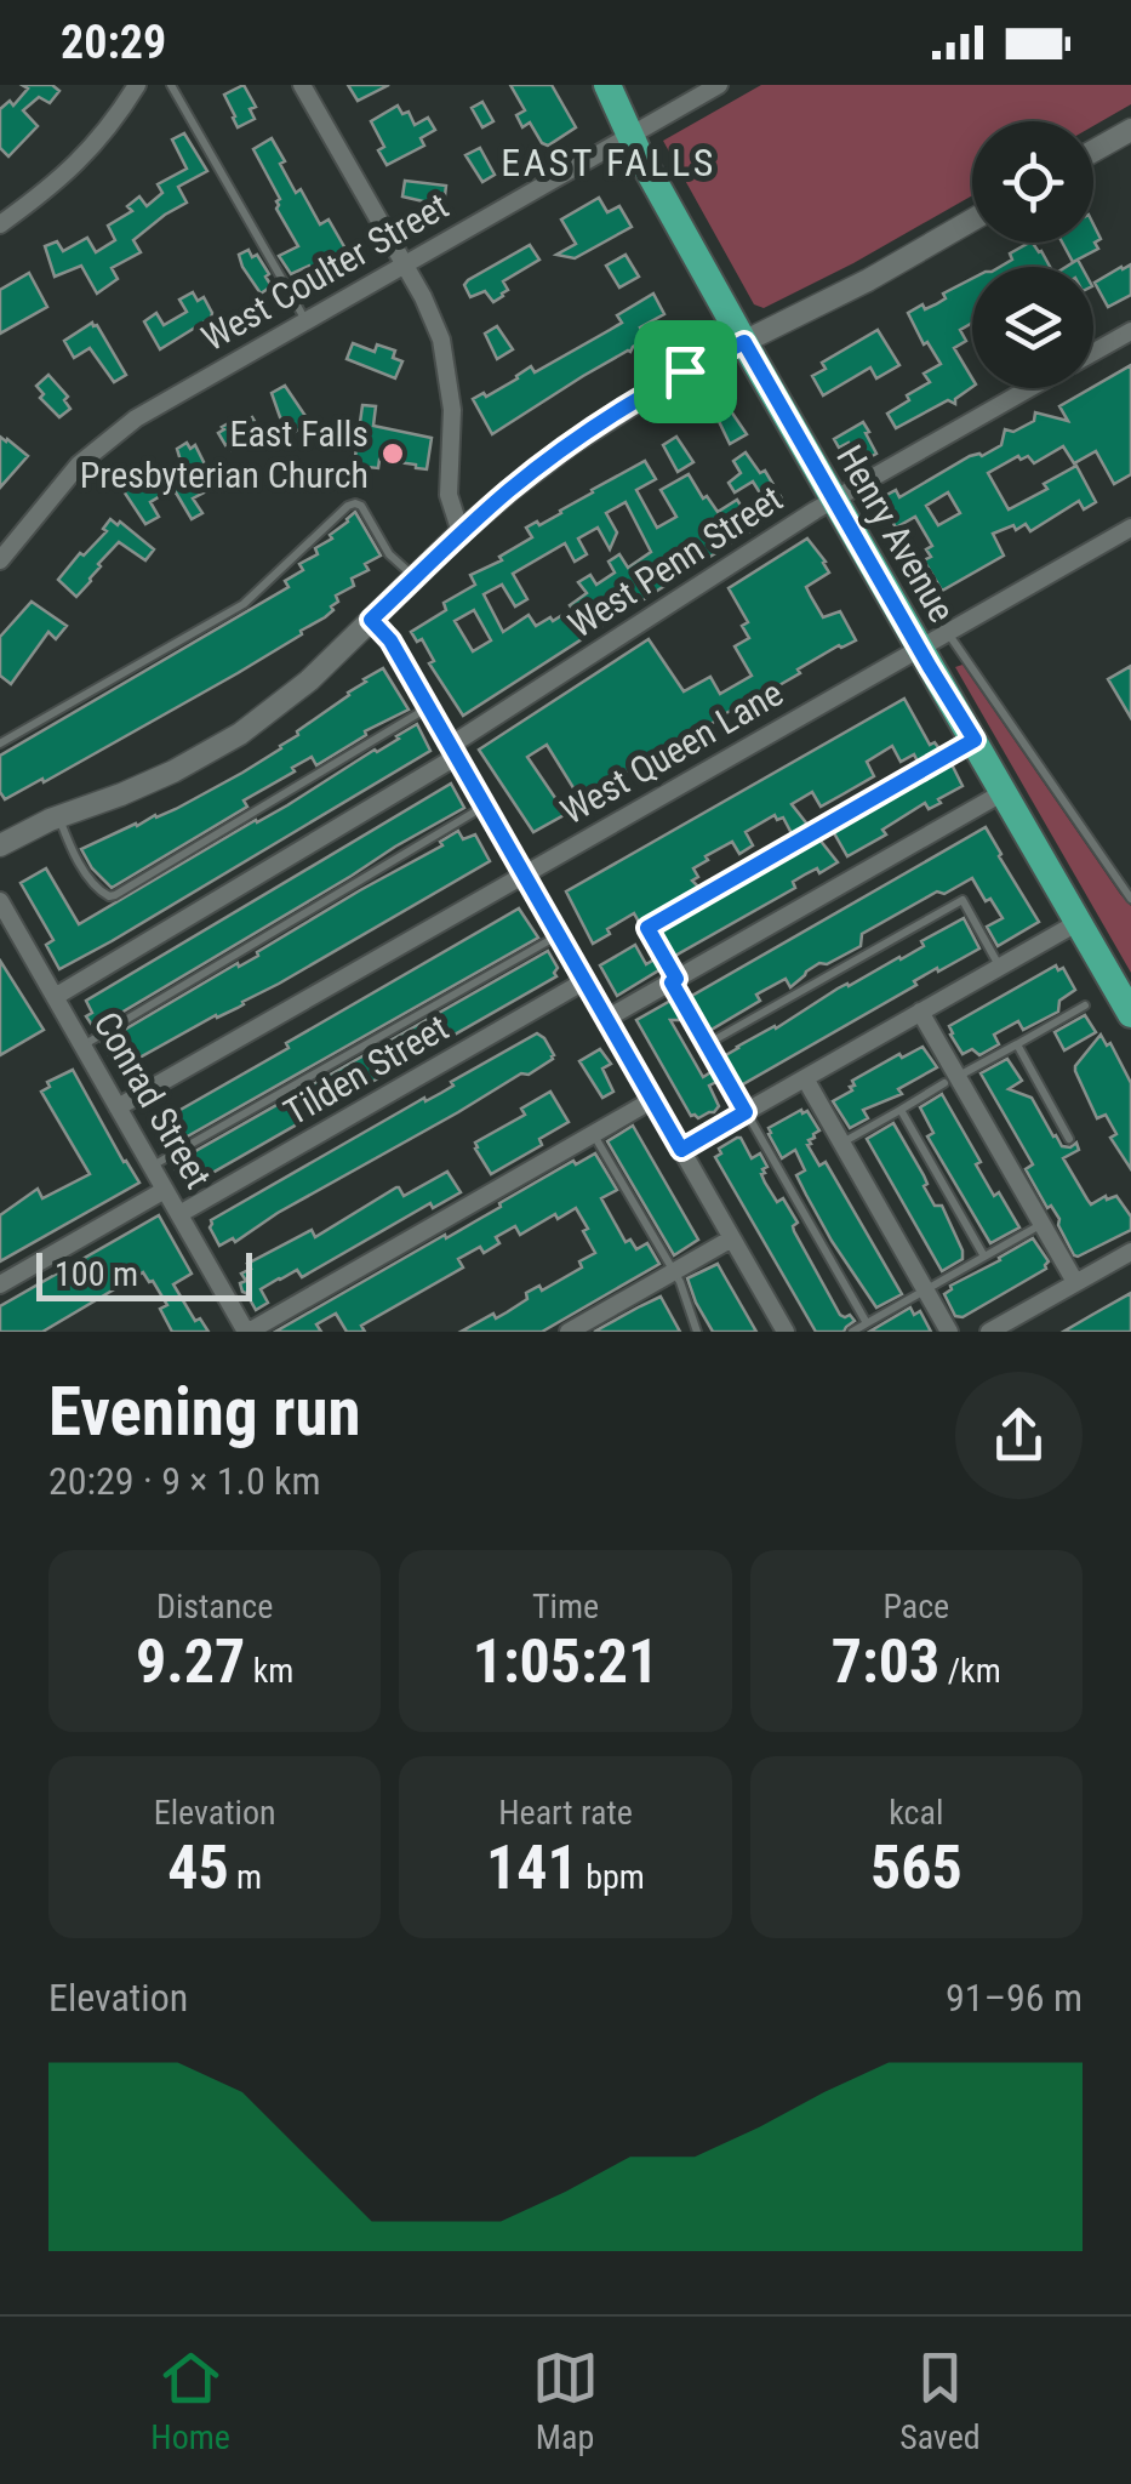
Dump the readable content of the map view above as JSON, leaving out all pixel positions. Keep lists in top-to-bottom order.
{
  "streets": {
    "main road": ["Henry Avenue"],
    "street": [
      "West Coulter Street",
      "West Penn Street",
      "West Queen Lane",
      "Tilden Street",
      "Conrad Street"
    ]
  },
  "crossings": [
    ["West Coulter Street", "Henry Avenue"],
    ["Henry Avenue", "West Penn Street"],
    ["Henry Avenue", "West Queen Lane"],
    ["West Penn Street", "Conrad Street"],
    ["West Queen Lane", "Conrad Street"],
    ["Tilden Street", "Conrad Street"]
  ],
  "districts": ["EAST FALLS"],
  "places": ["East Falls Presbyterian Church"],
  "scale_bar": "100 m",
  "page": {
    "status": "20:29",
    "scale": "100 m",
    "heading": ["Evening run", "20:29 · 9 × 1.0 km"],
    "stats": [
      ["Distance", "9.27 km"],
      ["Time", "1:05:21"],
      ["Pace", "7:03 /km"],
      ["Elevation", "45 m"],
      ["Heart rate", "141 bpm"],
      ["kcal", "565"]
    ],
    "chart": ["Elevation", "91–96 m"],
    "tabs": ["Home", "Map", "Saved"]
  }
}
